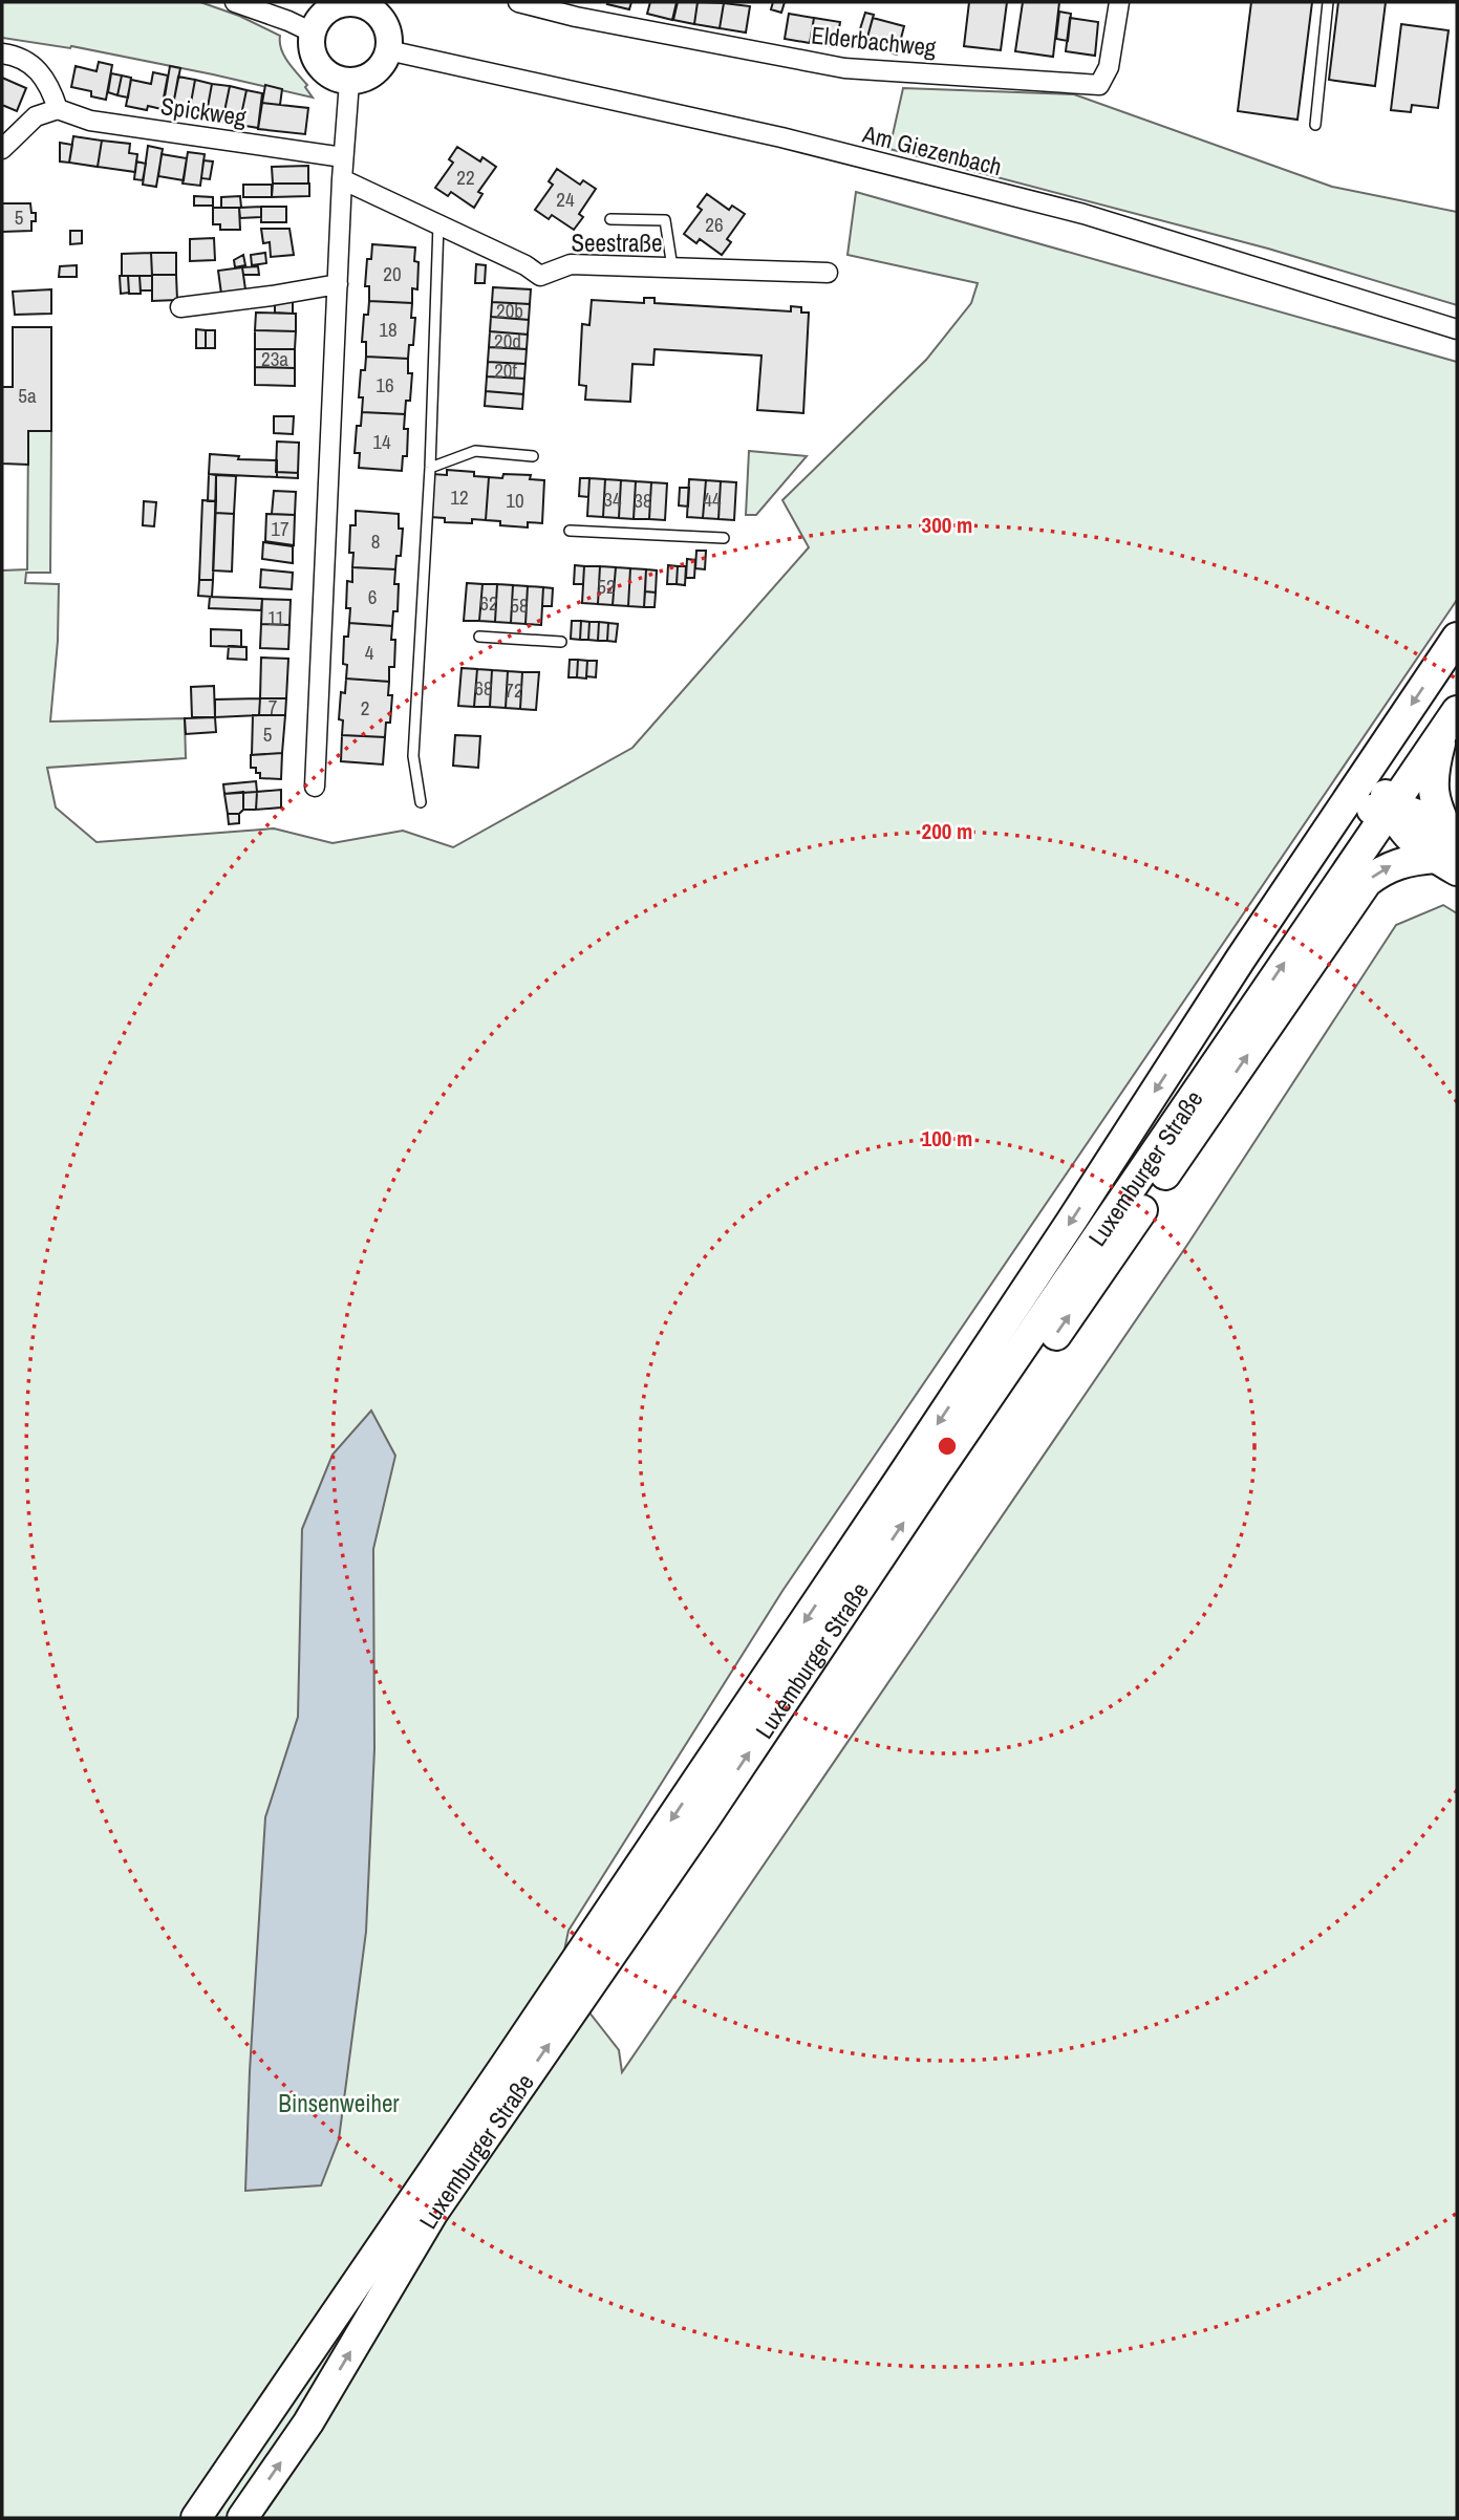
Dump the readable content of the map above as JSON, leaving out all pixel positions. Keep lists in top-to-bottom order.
{
  "streets": {
    "main road": ["Luxemburger Straße"],
    "street": [
      "Elderbachweg",
      "Spickweg",
      "Am Giezenbach",
      "Seestraße"
    ]
  },
  "parks": ["Binsenweiher"],
  "house_numbers": [
    "22",
    "24",
    "5",
    "26",
    "20",
    "20b",
    "18",
    "20d",
    "23a",
    "20f",
    "16",
    "5a",
    "14",
    "12",
    "34",
    "44",
    "10",
    "38",
    "17",
    "8",
    "52",
    "6",
    "62",
    "58",
    "11",
    "4",
    "68",
    "72",
    "7",
    "2",
    "5"
  ],
  "rings": ["300 m", "200 m", "100 m"]
}
